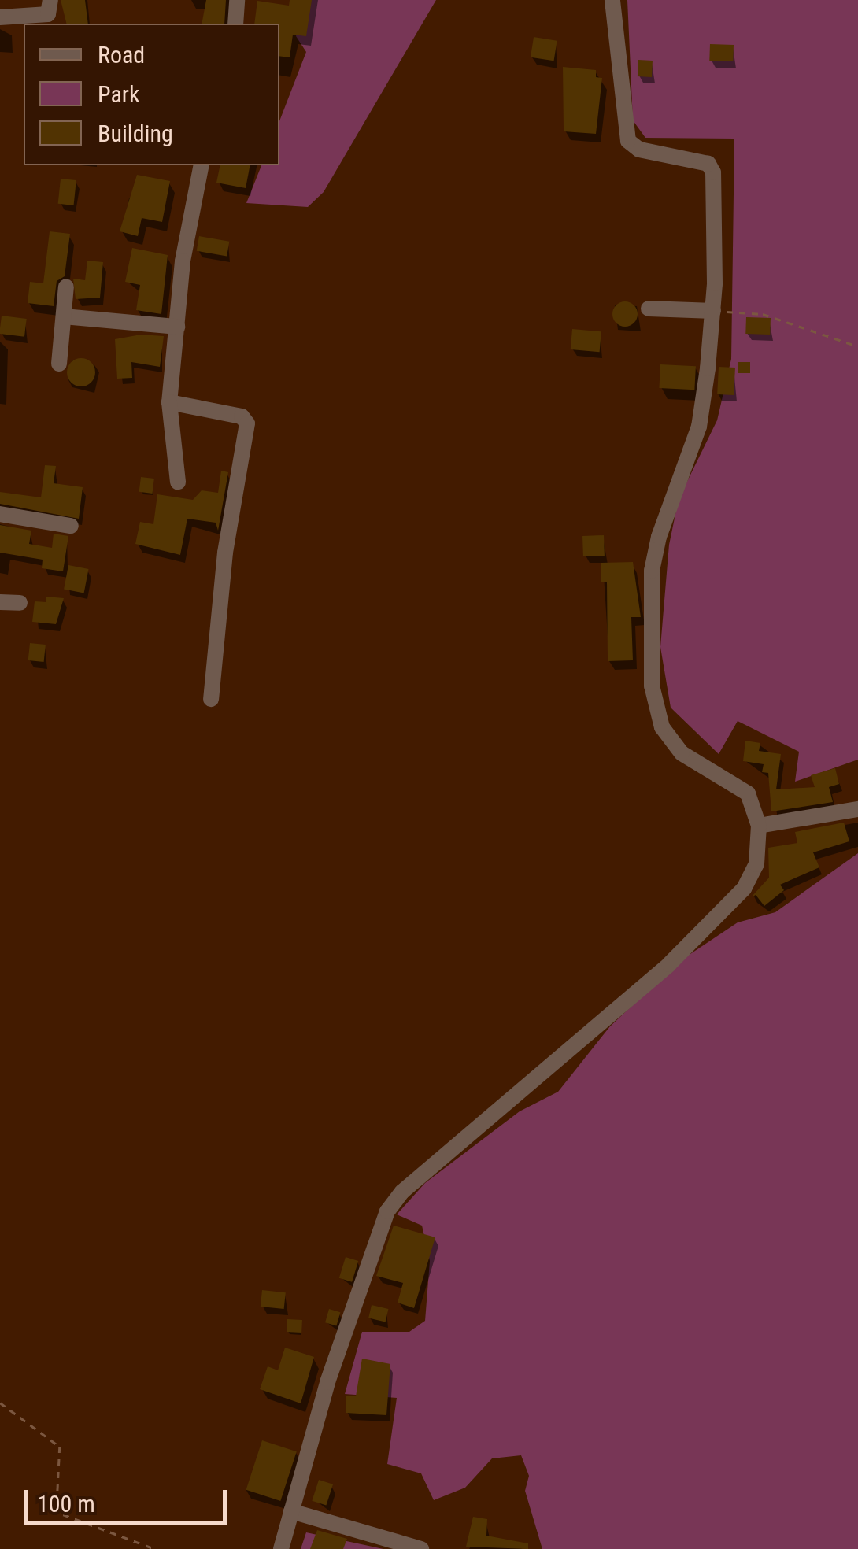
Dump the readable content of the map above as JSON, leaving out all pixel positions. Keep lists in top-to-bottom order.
{
  "legend": ["Road", "Park", "Building"],
  "scale_bar": "100 m"
}
